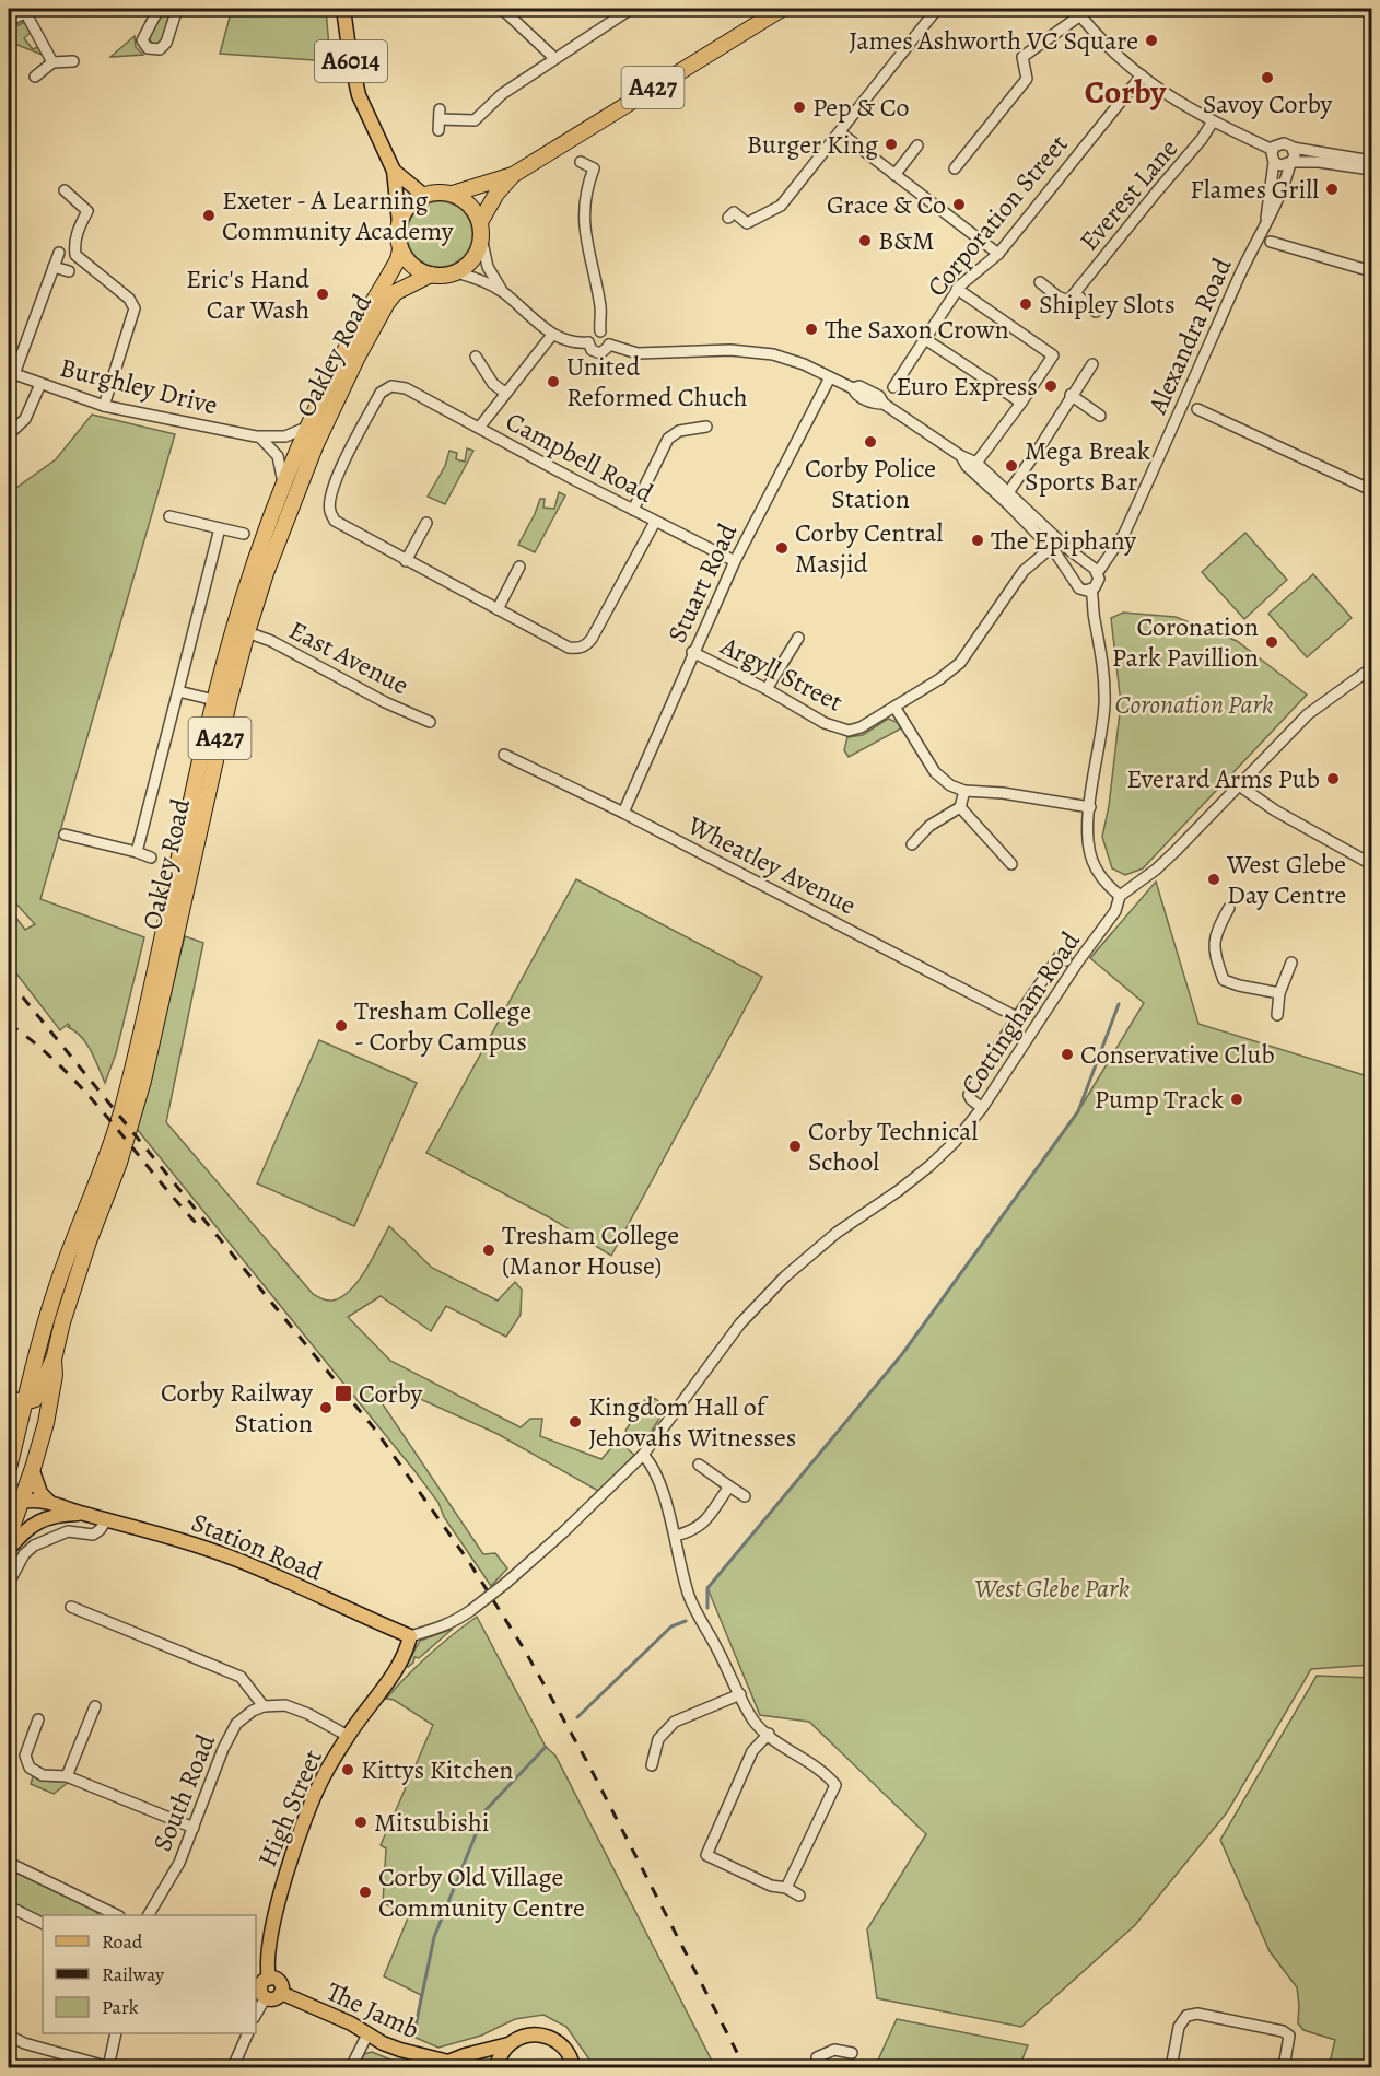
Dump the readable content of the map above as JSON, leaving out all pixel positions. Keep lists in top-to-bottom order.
{
  "streets": {
    "highway": ["A427", "Oakley Road"],
    "main road": [
      "A6014",
      "Station Road",
      "High Street",
      "The Jamb"
    ],
    "street": [
      "Everest Lane",
      "Corporation Street",
      "Alexandra Road",
      "Burghley Drive",
      "Campbell Road",
      "Stuart Road",
      "East Avenue",
      "Argyll Street",
      "Wheatley Avenue",
      "Cottingham Road",
      "South Road"
    ]
  },
  "crossings": [
    ["A6014", "A427"],
    ["A6014", "Oakley Road"],
    ["A427", "Oakley Road"],
    ["A427", "Station Road"],
    ["Oakley Road", "Burghley Drive"],
    ["Oakley Road", "East Avenue"],
    ["Oakley Road", "Station Road"],
    ["Campbell Road", "Stuart Road"],
    ["Stuart Road", "Argyll Street"],
    ["Stuart Road", "Wheatley Avenue"],
    ["Cottingham Road", "Station Road"],
    ["Cottingham Road", "High Street"],
    ["Station Road", "High Street"],
    ["High Street", "The Jamb"]
  ],
  "districts": ["Corby"],
  "parks": ["Coronation Park", "West Glebe Park"],
  "places": {
    "other": [
      "James Ashworth VC Square",
      "Savoy Corby",
      "Pep & Co",
      "Burger King",
      "Flames Grill",
      "Grace & Co",
      "Exeter - A Learning Community Academy",
      "B&M",
      "Eric's Hand Car Wash",
      "Shipley Slots",
      "The Saxon Crown",
      "United Reformed Chuch",
      "Euro Express",
      "Corby Police Station",
      "Mega Break Sports Bar",
      "The Epiphany",
      "Corby Central Masjid",
      "Coronation Park Pavillion",
      "Everard Arms Pub",
      "West Glebe Day Centre",
      "Tresham College - Corby Campus",
      "Conservative Club",
      "Pump Track",
      "Corby Technical School",
      "Tresham College (Manor House)",
      "Corby Railway Station",
      "Kingdom Hall of Jehovahs Witnesses",
      "Kittys Kitchen",
      "Mitsubishi",
      "Corby Old Village Community Centre"
    ],
    "transit": ["Corby"]
  },
  "legend": ["Road", "Railway", "Park"]
}
